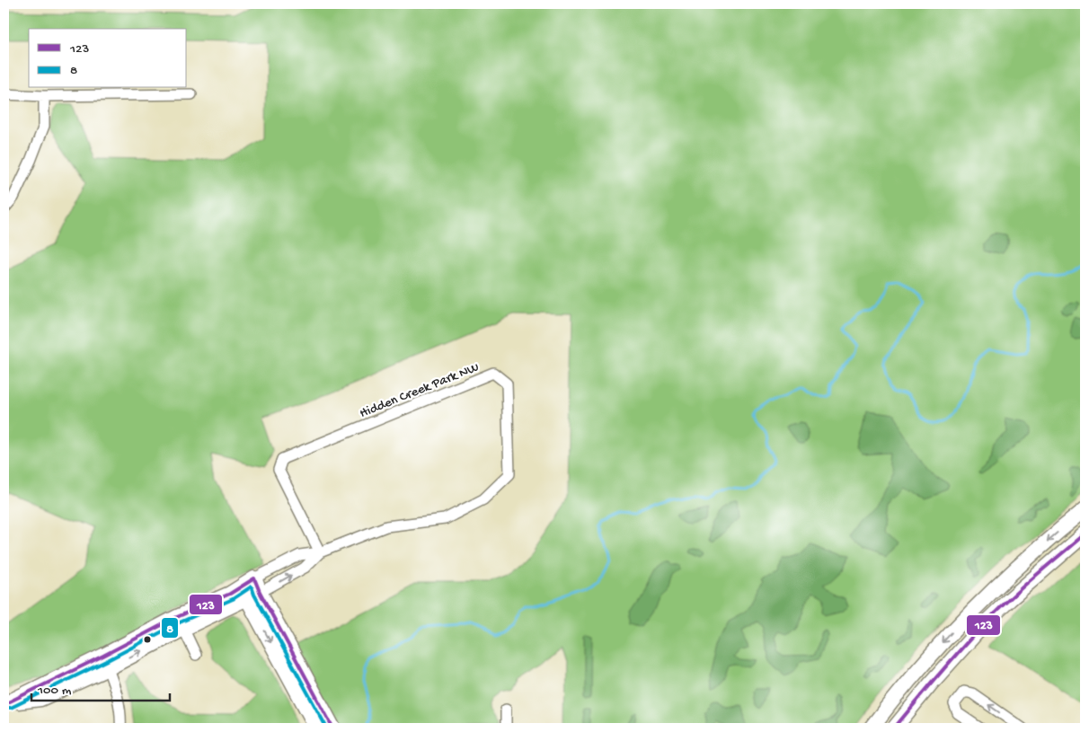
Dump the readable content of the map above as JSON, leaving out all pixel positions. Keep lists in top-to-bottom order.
{
  "streets": {
    "street": ["Hidden Creek Park NW"]
  },
  "lines": ["transit line 123", "transit line 8"],
  "legend": ["123", "8"],
  "scale_bar": "100 m"
}
